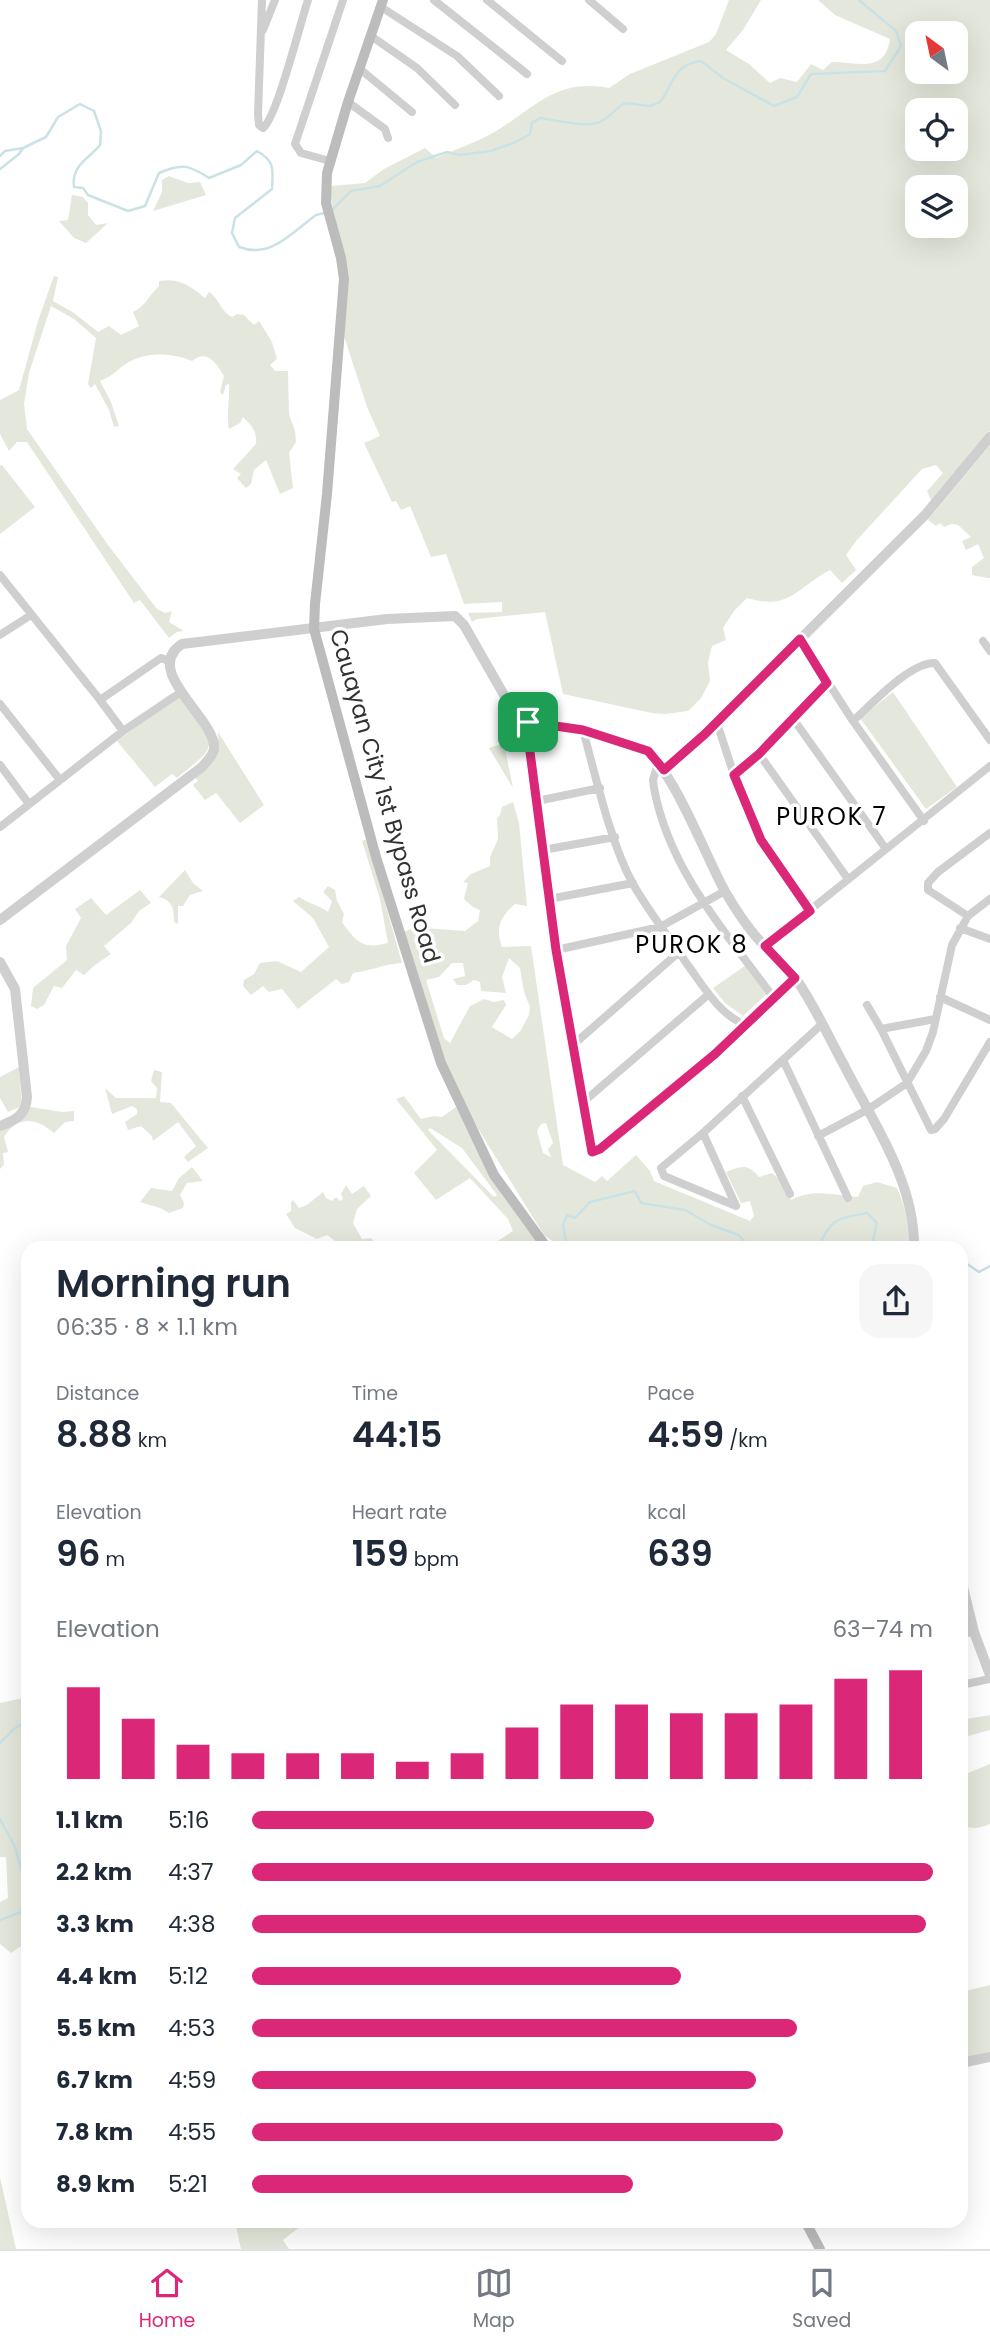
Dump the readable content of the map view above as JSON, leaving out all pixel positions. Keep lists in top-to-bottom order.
{
  "streets": {
    "main road": ["Cauayan City 1st Bypass Road"]
  },
  "districts": ["PUROK 7", "PUROK 8"],
  "north": "top left",
  "page": {
    "heading": ["Morning run", "06:35 · 8 × 1.1 km"],
    "stats": [
      ["Distance", "8.88 km"],
      ["Time", "44:15"],
      ["Pace", "4:59 /km"],
      ["Elevation", "96 m"],
      ["Heart rate", "159 bpm"],
      ["kcal", "639"]
    ],
    "chart": ["Elevation", "63–74 m"],
    "list": [
      {
        "name": "1.1 km",
        "note": "5:16"
      },
      {
        "name": "2.2 km",
        "note": "4:37"
      },
      {
        "name": "3.3 km",
        "note": "4:38"
      },
      {
        "name": "4.4 km",
        "note": "5:12"
      },
      {
        "name": "5.5 km",
        "note": "4:53"
      },
      {
        "name": "6.7 km",
        "note": "4:59"
      },
      {
        "name": "7.8 km",
        "note": "4:55"
      },
      {
        "name": "8.9 km",
        "note": "5:21"
      }
    ],
    "tabs": ["Home", "Map", "Saved"]
  }
}
